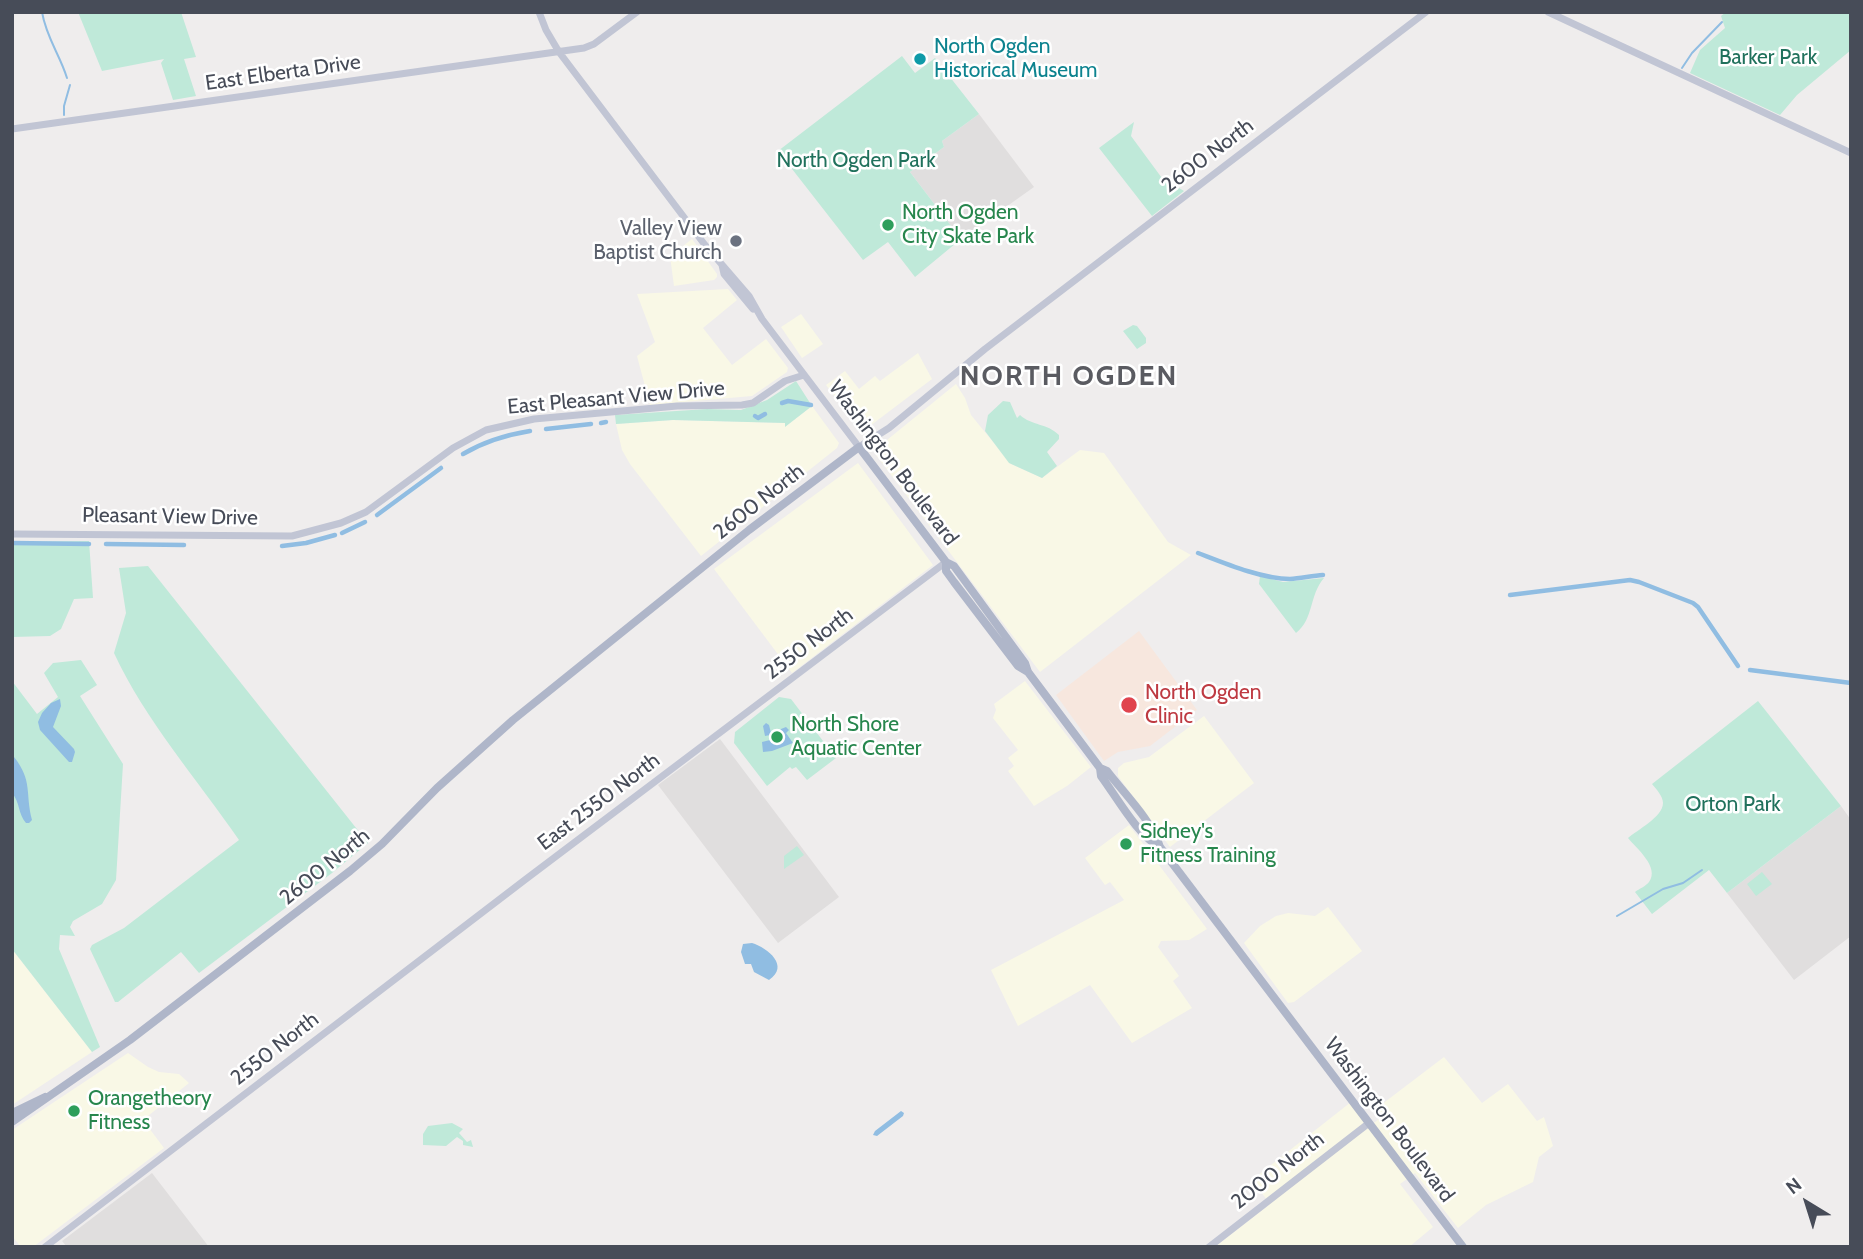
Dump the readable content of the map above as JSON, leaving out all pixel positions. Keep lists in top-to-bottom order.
{
  "streets": {
    "main road": ["2600 North", "Washington Boulevard"],
    "street": [
      "East Elberta Drive",
      "East Pleasant View Drive",
      "Pleasant View Drive",
      "2550 North",
      "East 2550 North",
      "2000 North"
    ]
  },
  "crossings": [
    ["East Elberta Drive", "Washington Boulevard"],
    ["2600 North", "Washington Boulevard"],
    ["East Pleasant View Drive", "Washington Boulevard"],
    ["East Pleasant View Drive", "Pleasant View Drive"],
    ["Washington Boulevard", "2550 North"],
    ["Washington Boulevard", "2000 North"],
    ["2550 North", "East 2550 North"]
  ],
  "districts": ["NORTH OGDEN"],
  "parks": ["Barker Park", "North Ogden Park", "Orton Park"],
  "places": [
    "North Ogden Historical Museum",
    "North Ogden City Skate Park",
    "Valley View Baptist Church",
    "North Ogden Clinic",
    "North Shore Aquatic Center",
    "Sidney's Fitness Training",
    "Orangetheory Fitness"
  ],
  "north": "top left"
}
